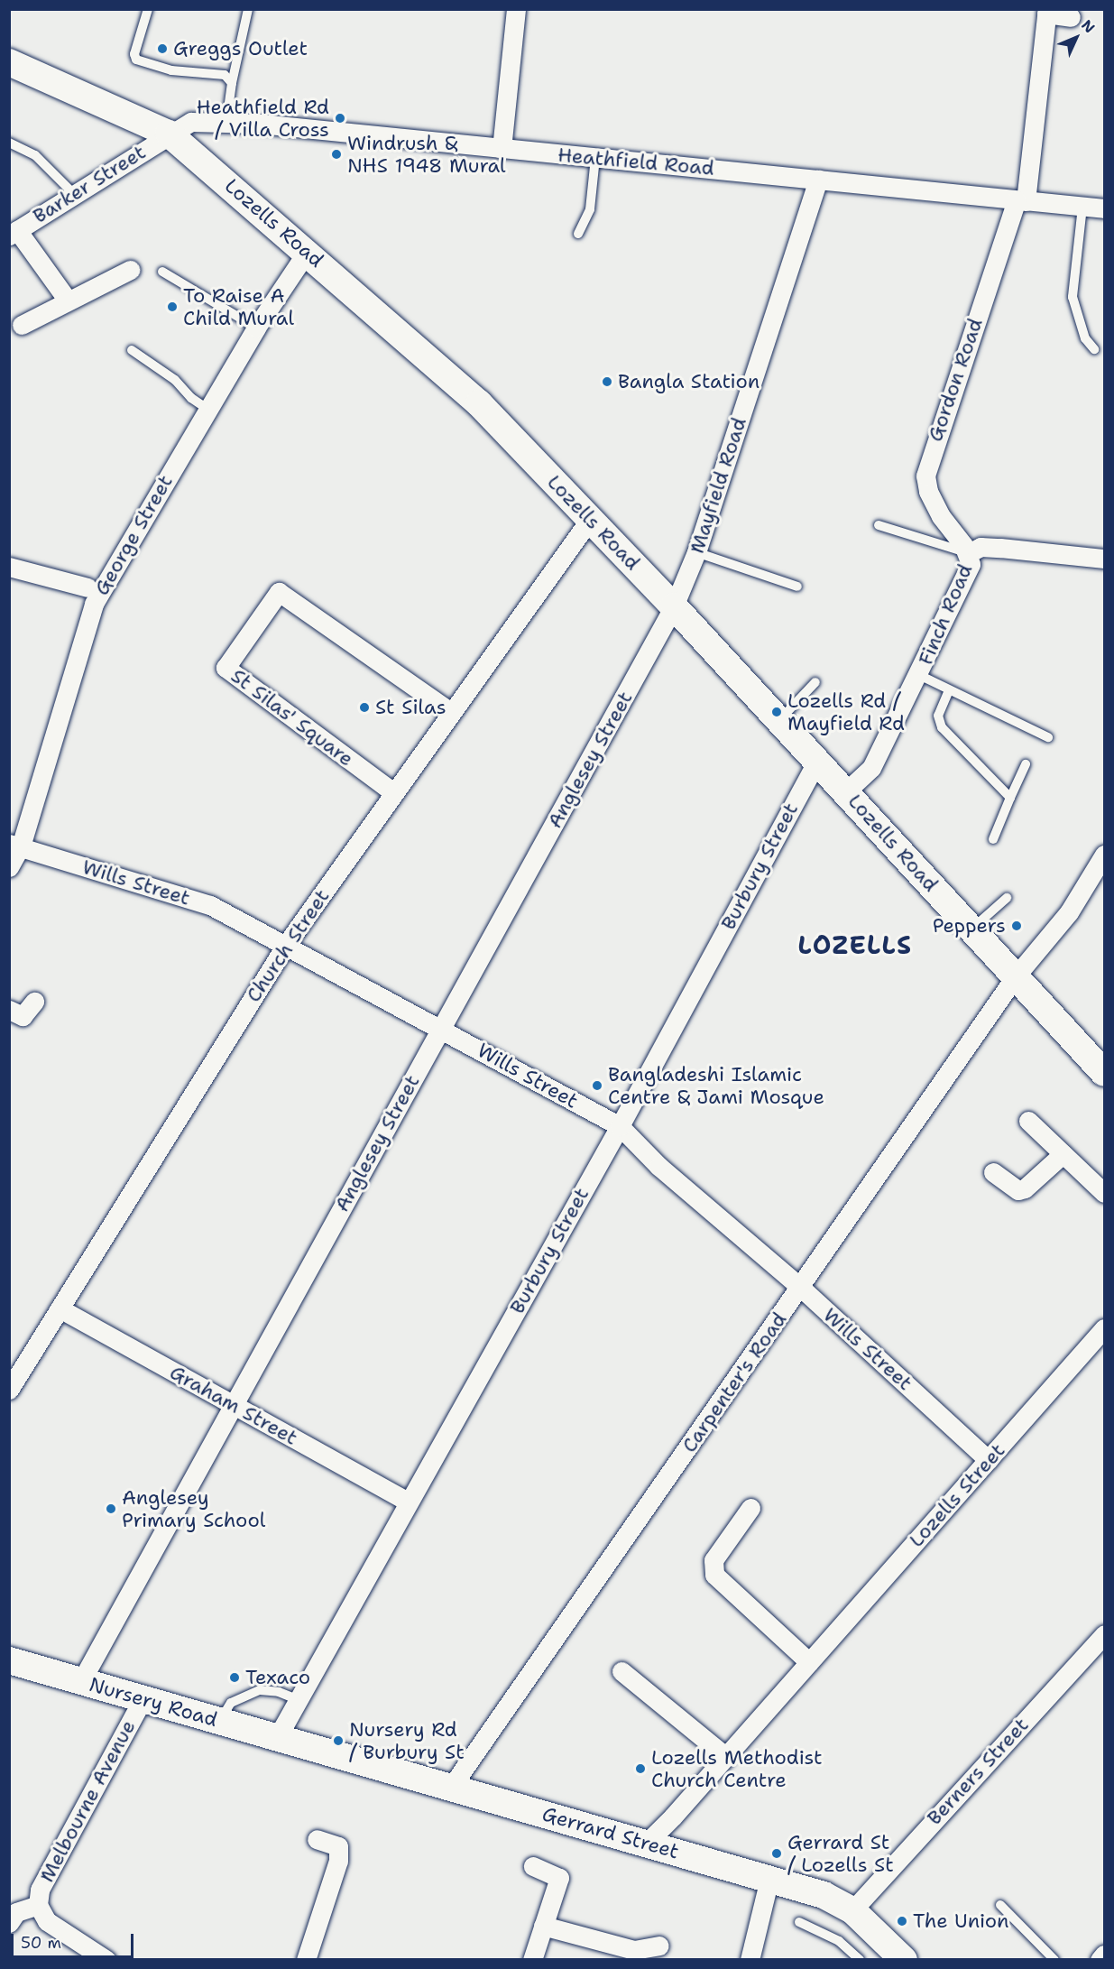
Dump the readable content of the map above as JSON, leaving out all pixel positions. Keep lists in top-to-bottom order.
{
  "streets": {
    "main road": ["Lozells Road", "Nursery Road", "Gerrard Street"],
    "street": [
      "Heathfield Road",
      "Barker Street",
      "Gordon Road",
      "Mayfield Road",
      "George Street",
      "Finch Road",
      "St Silas' Square",
      "Anglesey Street",
      "Burbury Street",
      "Wills Street",
      "Church Street",
      "Carpenter's Road",
      "Graham Street",
      "Lozells Street",
      "Berners Street",
      "Melbourne Avenue"
    ]
  },
  "crossings": [
    ["Heathfield Road", "Barker Street"],
    ["Heathfield Road", "Lozells Road"],
    ["Heathfield Road", "Gordon Road"],
    ["Heathfield Road", "Mayfield Road"],
    ["Barker Street", "Lozells Road"],
    ["Lozells Road", "Mayfield Road"],
    ["Lozells Road", "George Street"],
    ["Lozells Road", "Finch Road"],
    ["Lozells Road", "Anglesey Street"],
    ["Lozells Road", "Burbury Street"],
    ["Lozells Road", "Church Street"],
    ["Lozells Road", "Carpenter's Road"],
    ["Gordon Road", "Finch Road"],
    ["Mayfield Road", "Anglesey Street"],
    ["George Street", "Wills Street"],
    ["St Silas' Square", "Church Street"],
    ["Anglesey Street", "Wills Street"],
    ["Anglesey Street", "Graham Street"],
    ["Anglesey Street", "Nursery Road"],
    ["Burbury Street", "Wills Street"],
    ["Burbury Street", "Graham Street"],
    ["Burbury Street", "Nursery Road"],
    ["Burbury Street", "Gerrard Street"],
    ["Wills Street", "Church Street"],
    ["Wills Street", "Carpenter's Road"],
    ["Wills Street", "Lozells Street"],
    ["Church Street", "Graham Street"],
    ["Carpenter's Road", "Gerrard Street"],
    ["Lozells Street", "Gerrard Street"],
    ["Nursery Road", "Melbourne Avenue"],
    ["Nursery Road", "Gerrard Street"],
    ["Berners Street", "Gerrard Street"]
  ],
  "districts": ["LOZELLS"],
  "places": [
    "Greggs Outlet",
    "Heathfield Rd / Villa Cross",
    "Windrush & NHS 1948 Mural",
    "To Raise A Child Mural",
    "Bangla Station",
    "St Silas",
    "Lozells Rd / Mayfield Rd",
    "Peppers",
    "Bangladeshi Islamic Centre & Jami Mosque",
    "Anglesey Primary School",
    "Texaco",
    "Nursery Rd / Burbury St",
    "Lozells Methodist Church Centre",
    "Gerrard St / Lozells St",
    "The Union"
  ],
  "scale_bar": "50 m",
  "north": "top right"
}
